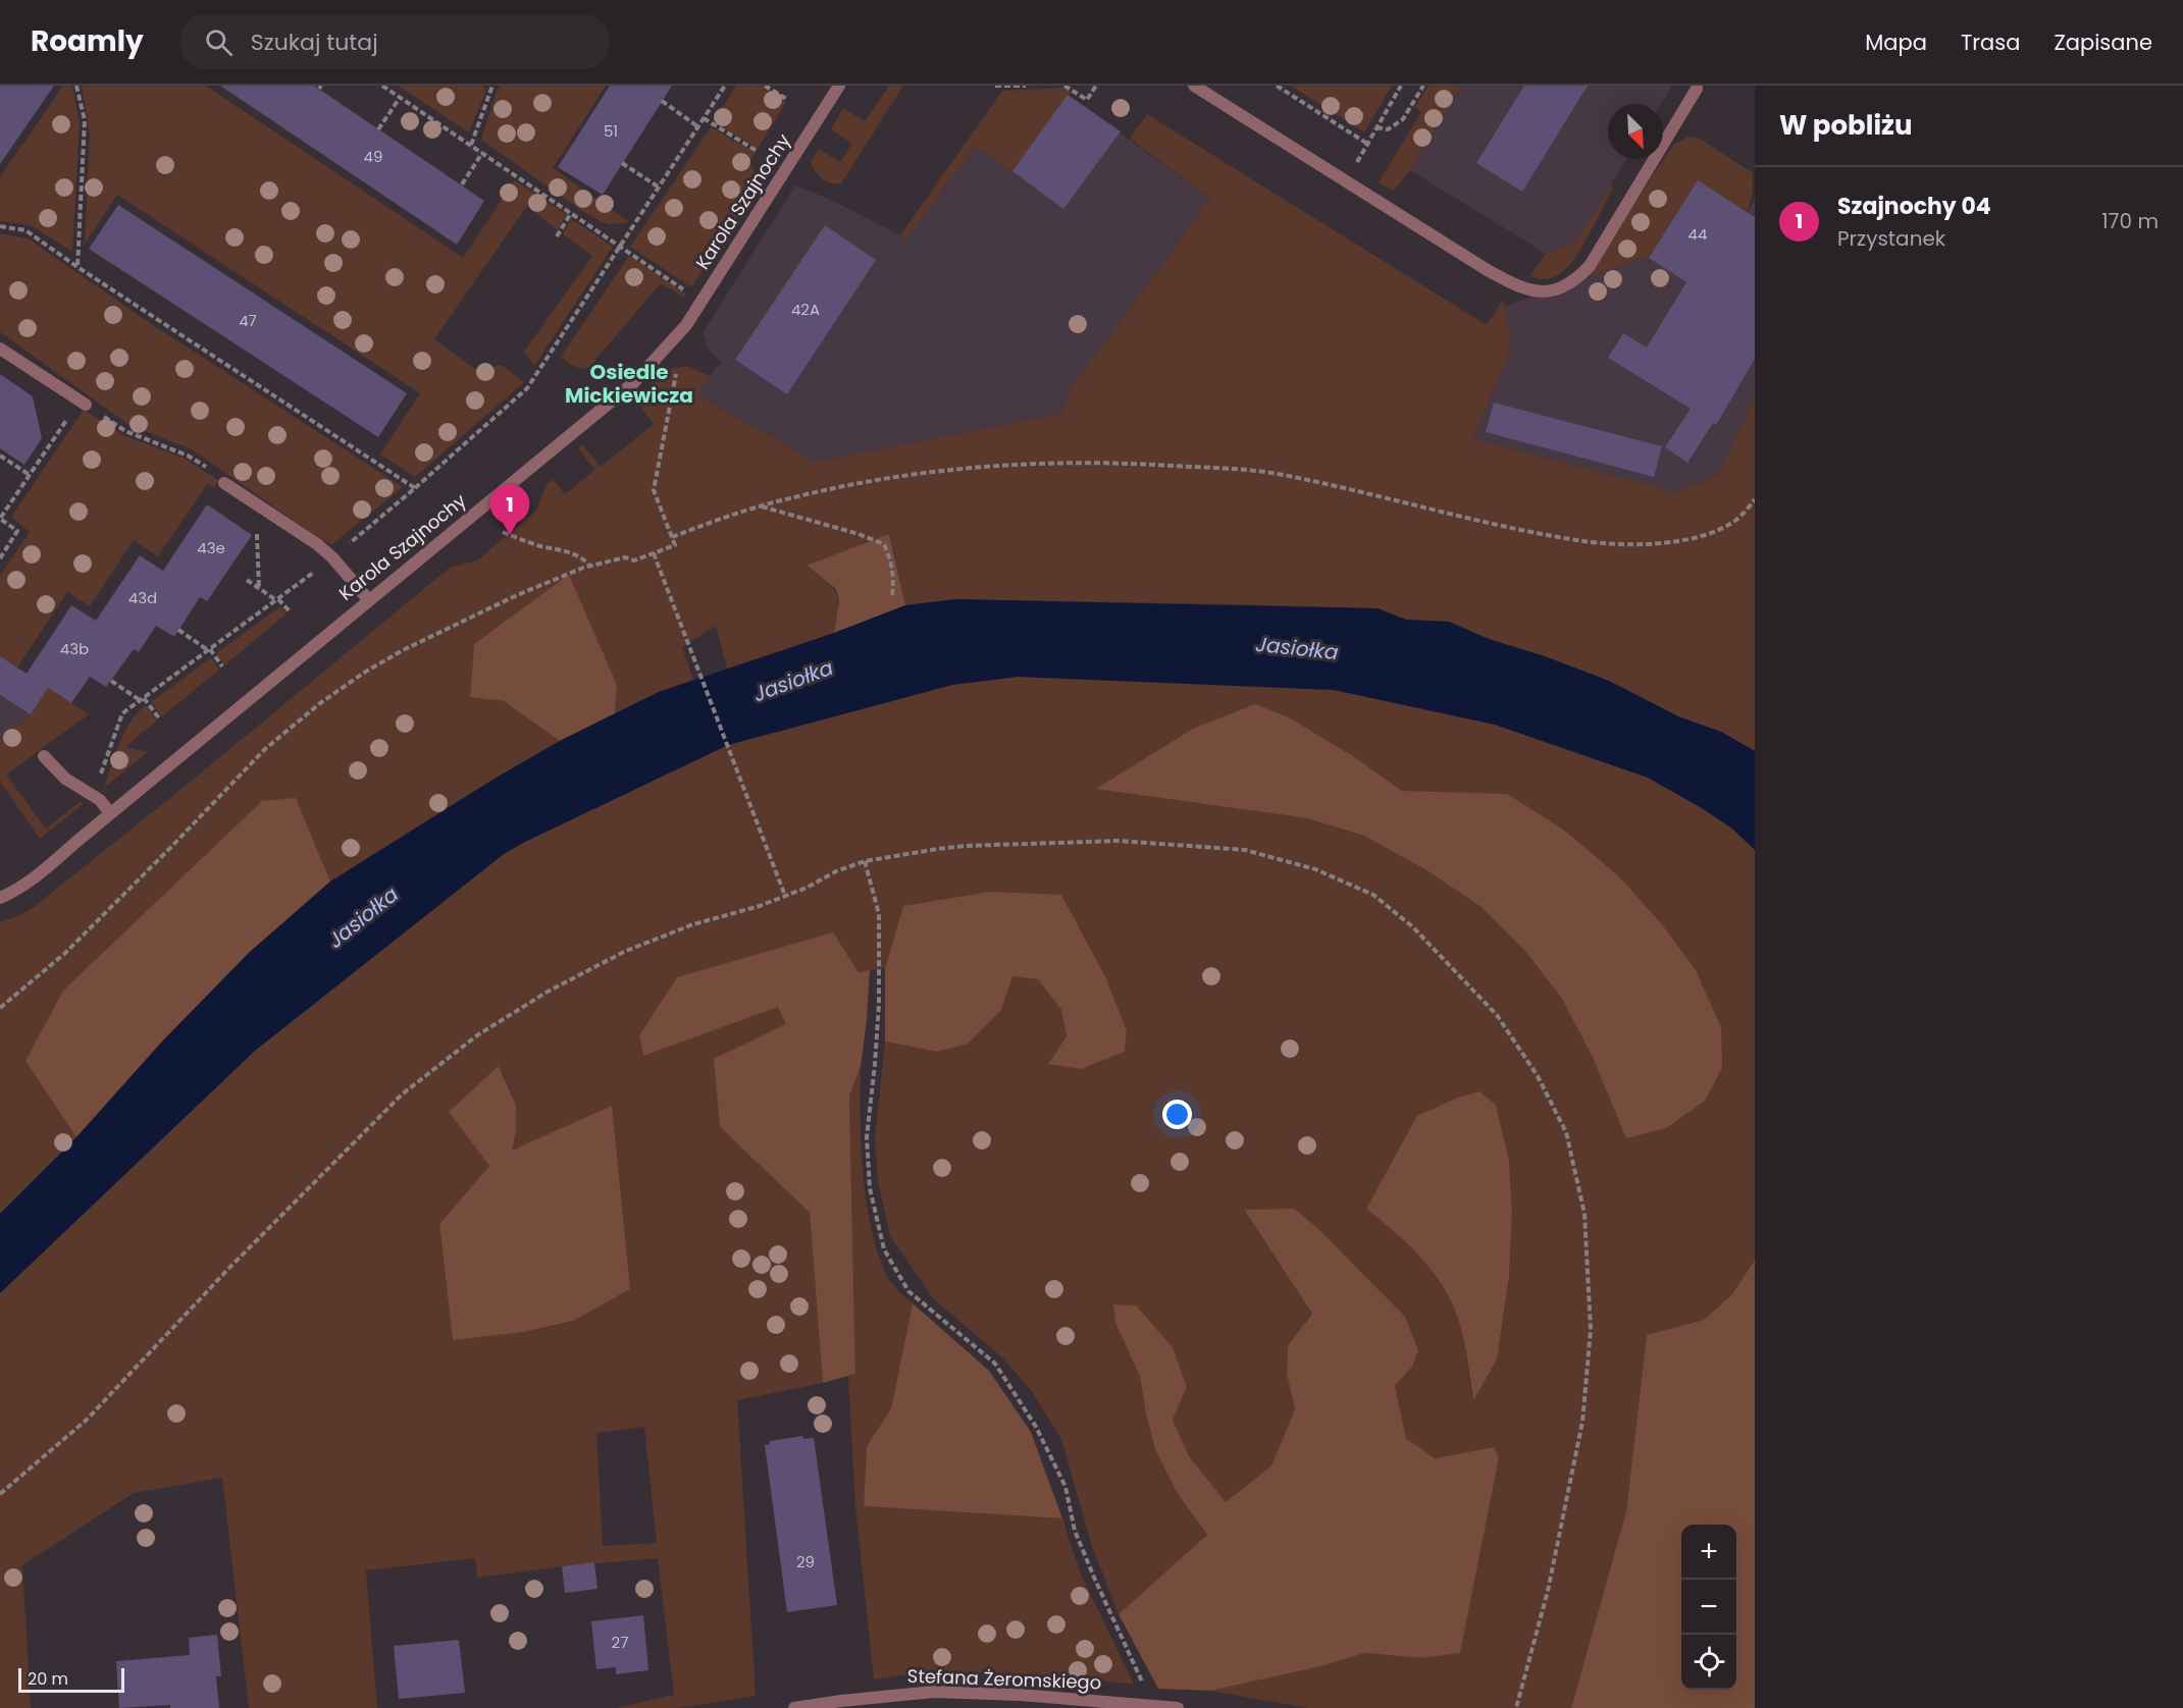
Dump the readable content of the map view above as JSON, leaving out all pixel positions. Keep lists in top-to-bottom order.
{
  "streets": {
    "street": ["Karola Szajnochy", "Stefana Żeromskiego"]
  },
  "districts": ["Osiedle Mickiewicza"],
  "water": ["Jasiołka"],
  "house_numbers": [
    "51",
    "49",
    "44",
    "42A",
    "47",
    "43e",
    "43d",
    "43b",
    "29",
    "27"
  ],
  "scale_bar": "20 m",
  "north": "bottom right",
  "page": {
    "header": "Roamly",
    "search": "Szukaj tutaj",
    "nav": ["Mapa", "Trasa", "Zapisane"],
    "heading": "W pobliżu",
    "list": [
      {
        "mark": "1",
        "name": "Szajnochy 04",
        "note": "Przystanek",
        "value": "170 m"
      }
    ],
    "pins": "1",
    "map_buttons": ["+", "−"],
    "scale": "20 m"
  }
}
